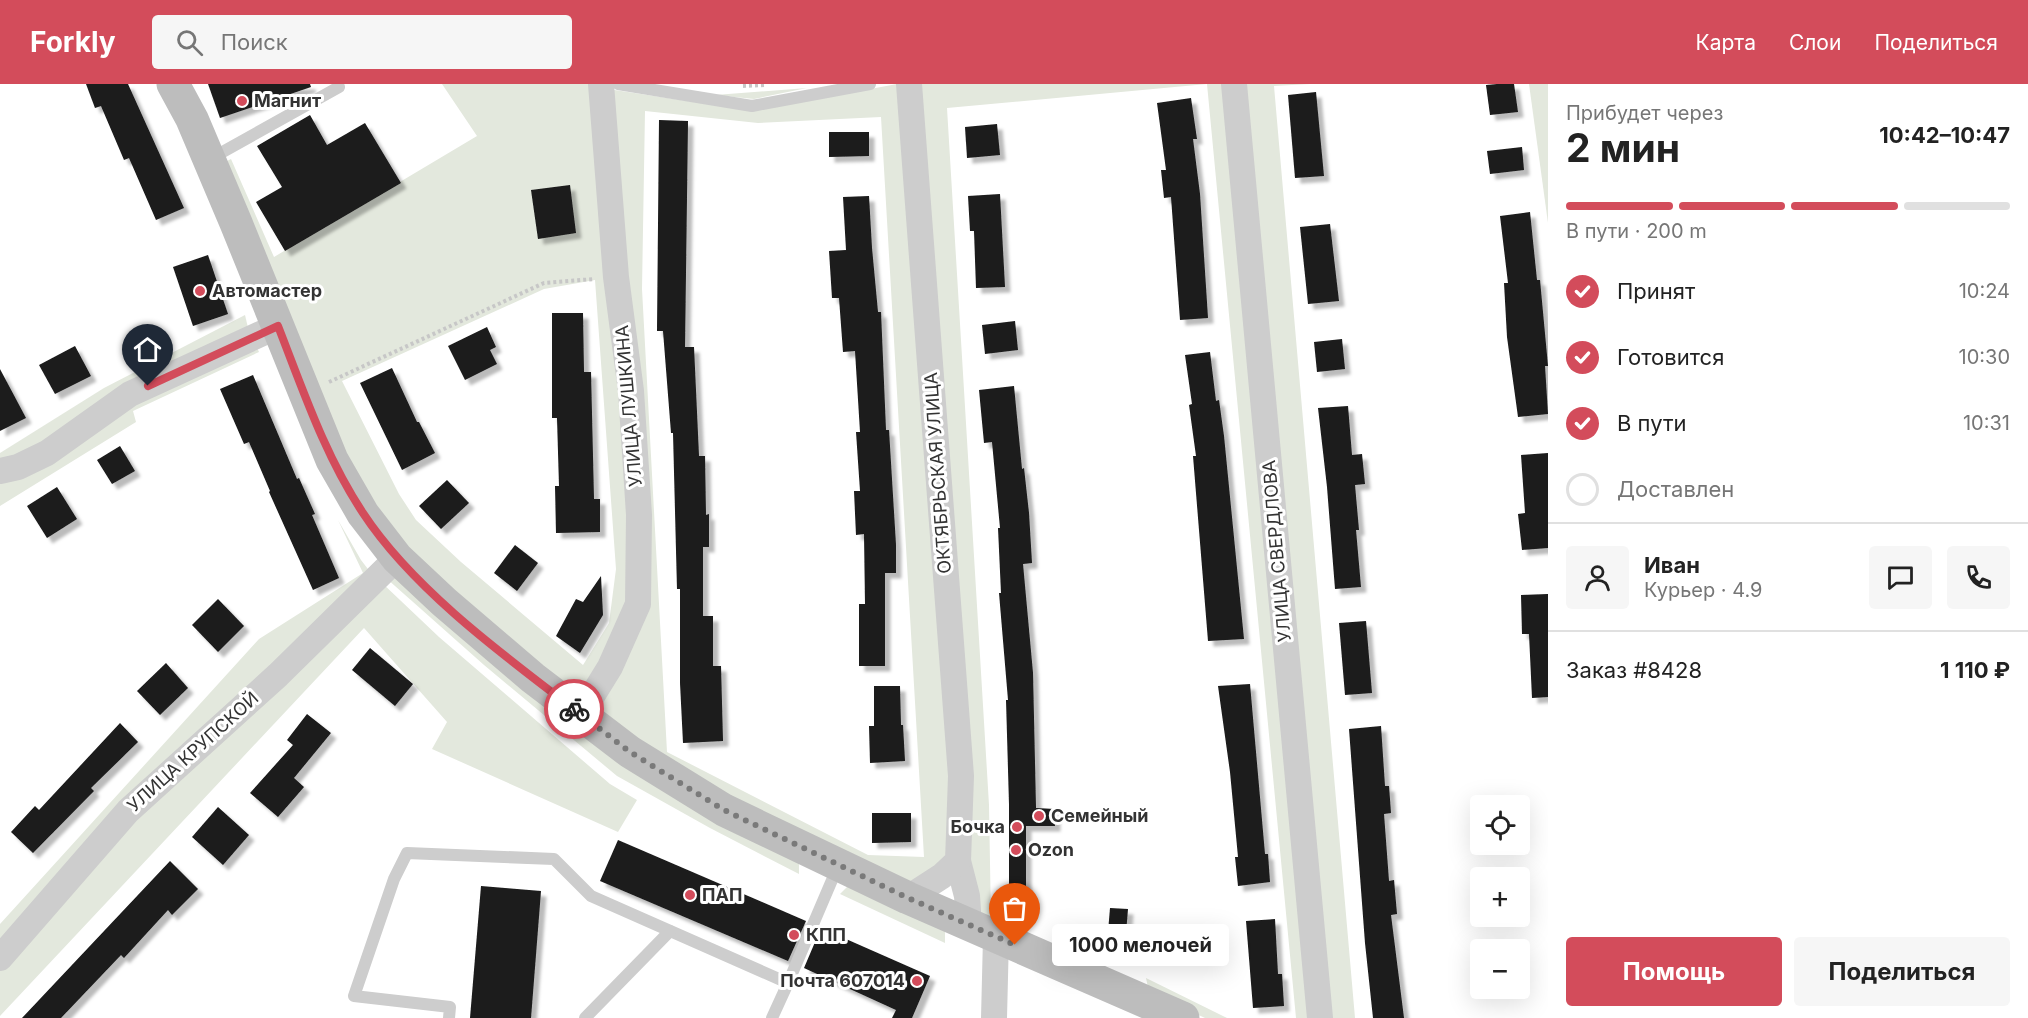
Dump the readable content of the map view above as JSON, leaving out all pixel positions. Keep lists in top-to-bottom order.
{
  "streets": {
    "street": [
      "УЛИЦА ЛУШКИНА",
      "ОКТЯБРЬСКАЯ УЛИЦА",
      "УЛИЦА СВЕРДЛОВА",
      "УЛИЦА КРУПСКОЙ"
    ]
  },
  "places": [
    "Магнит",
    "Автомастер",
    "Семейный",
    "Бочка",
    "Ozon",
    "ПАП",
    "КПП",
    "1000 мелочей",
    "Почта 607014"
  ],
  "page": {
    "header": "Forkly",
    "search": "Поиск",
    "nav": ["Карта", "Слои", "Поделиться"],
    "heading": ["2 мин", "Прибудет через", "10:42–10:47"],
    "panel": [
      "Иван",
      "Курьер · 4.9",
      "Заказ #8428",
      "1 110 ₽"
    ],
    "bar": "В пути · 200 m",
    "list": [
      ["Принят", "10:24"],
      ["Готовится", "10:30"],
      ["В пути", "10:31"],
      "Доставлен"
    ],
    "map_buttons": ["+", "−"],
    "bubble": "1000 мелочей",
    "buttons": ["Помощь", "Поделиться"]
  }
}
